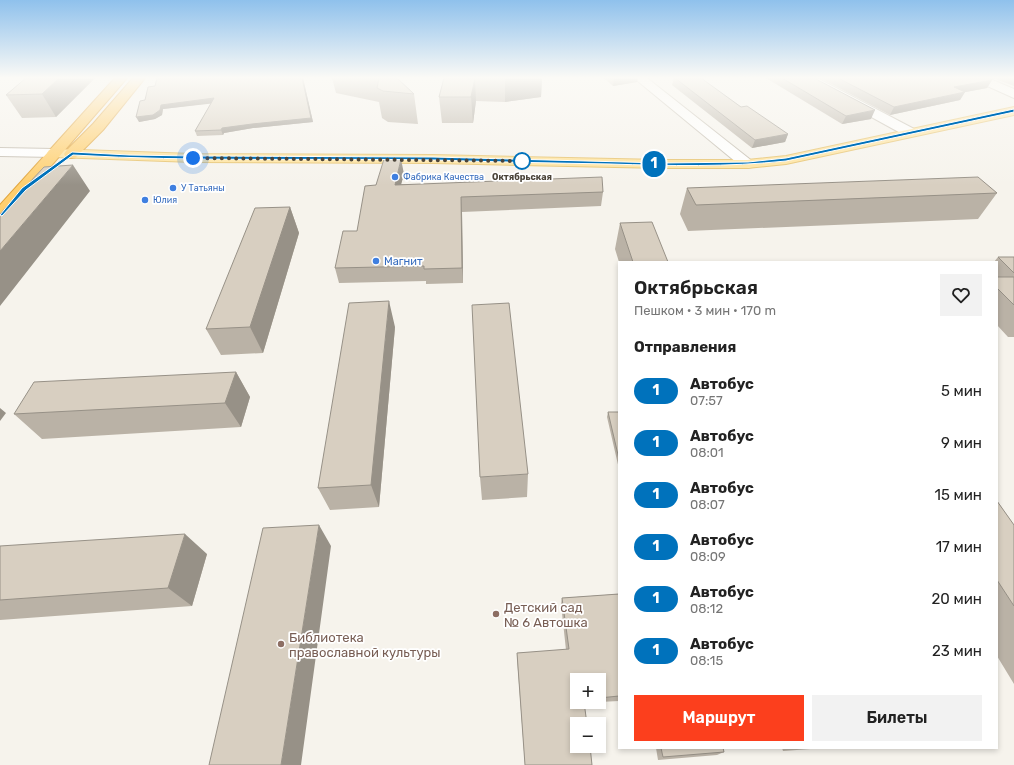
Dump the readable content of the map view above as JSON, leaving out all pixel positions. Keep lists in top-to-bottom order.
{
  "places": [
    "Октябрьская",
    "Фабрика Качества",
    "У Татьяны",
    "Юлия",
    "Магнит",
    "Детский сад № 6 Автошка",
    "Библиотека православной культуры"
  ],
  "lines": ["bus line 1"],
  "page": {
    "on_map": "1",
    "heading": [
      ["Октябрьская", "Пешком · 3 мин · 170 m"],
      "Отправления"
    ],
    "list": [
      {
        "mark": "1",
        "name": "Автобус",
        "note": "07:57",
        "value": "5 мин"
      },
      {
        "mark": "1",
        "name": "Автобус",
        "note": "08:01",
        "value": "9 мин"
      },
      {
        "mark": "1",
        "name": "Автобус",
        "note": "08:07",
        "value": "15 мин"
      },
      {
        "mark": "1",
        "name": "Автобус",
        "note": "08:09",
        "value": "17 мин"
      },
      {
        "mark": "1",
        "name": "Автобус",
        "note": "08:12",
        "value": "20 мин"
      },
      {
        "mark": "1",
        "name": "Автобус",
        "note": "08:15",
        "value": "23 мин"
      }
    ],
    "map_buttons": ["+", "−"],
    "buttons": ["Маршрут", "Билеты"]
  }
}
